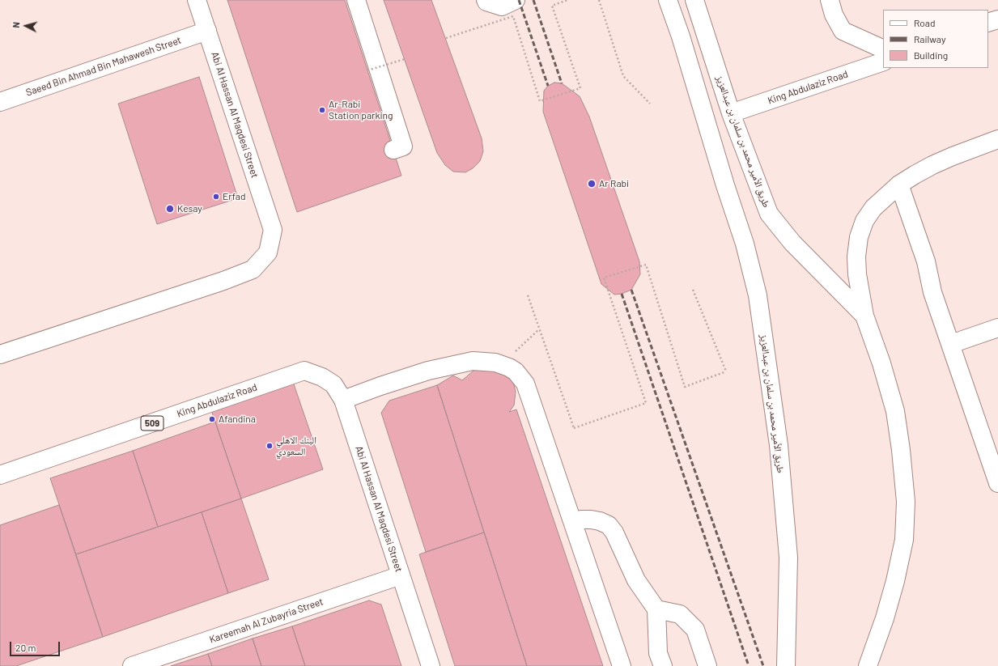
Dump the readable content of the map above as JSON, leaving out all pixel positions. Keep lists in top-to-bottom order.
{
  "streets": {
    "main road": [
      "Saeed Bin Ahmad Bin Mahawesh Street",
      "King Abdulaziz Road",
      "Abi Al Hassan Al Maqdesi Street",
      "طريق الأمير محمد بن سلمان بن عبدالعزيز",
      "509",
      "Kareemah Al Zubayria Street"
    ]
  },
  "crossings": [
    ["Saeed Bin Ahmad Bin Mahawesh Street", "Abi Al Hassan Al Maqdesi Street"],
    ["King Abdulaziz Road", "Abi Al Hassan Al Maqdesi Street"],
    ["King Abdulaziz Road", "طريق الأمير محمد بن سلمان بن عبدالعزيز"],
    ["Abi Al Hassan Al Maqdesi Street", "Kareemah Al Zubayria Street"]
  ],
  "places": [
    "Ar-Rabi Station parking",
    "Ar Rabi",
    "Erfad",
    "Kesay",
    "Afandina",
    "البنك الاهلي السعودي"
  ],
  "legend": ["Road", "Railway", "Building"],
  "scale_bar": "20 m",
  "north": "left"
}
